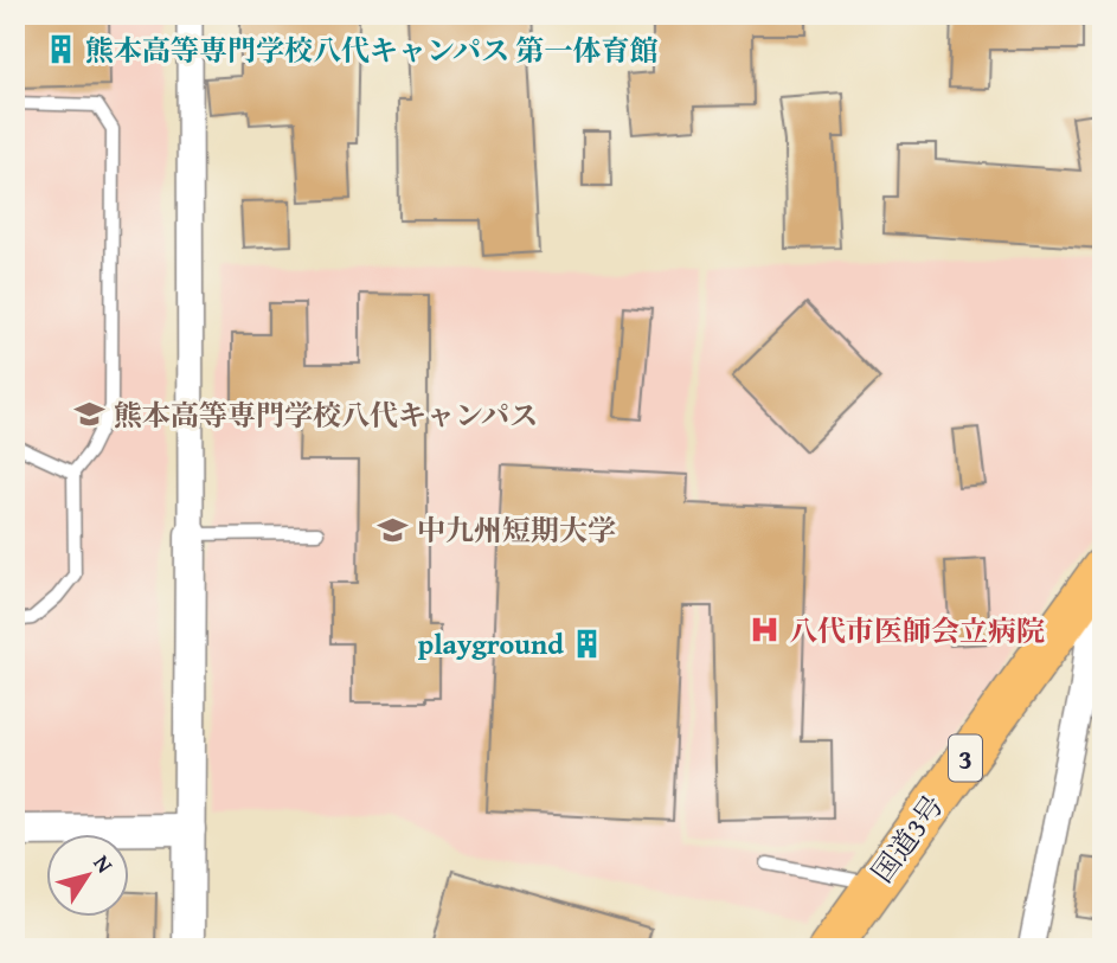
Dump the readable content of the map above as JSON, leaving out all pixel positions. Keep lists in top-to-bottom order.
{
  "streets": {
    "highway": ["3", "国道3号"]
  },
  "places": {
    "building": ["熊本高等専門学校八代キャンパス 第一体育館", "playground"],
    "school or university": ["熊本高等専門学校八代キャンパス", "中九州短期大学"],
    "hospital": ["八代市医師会立病院"]
  },
  "north": "top right"
}
